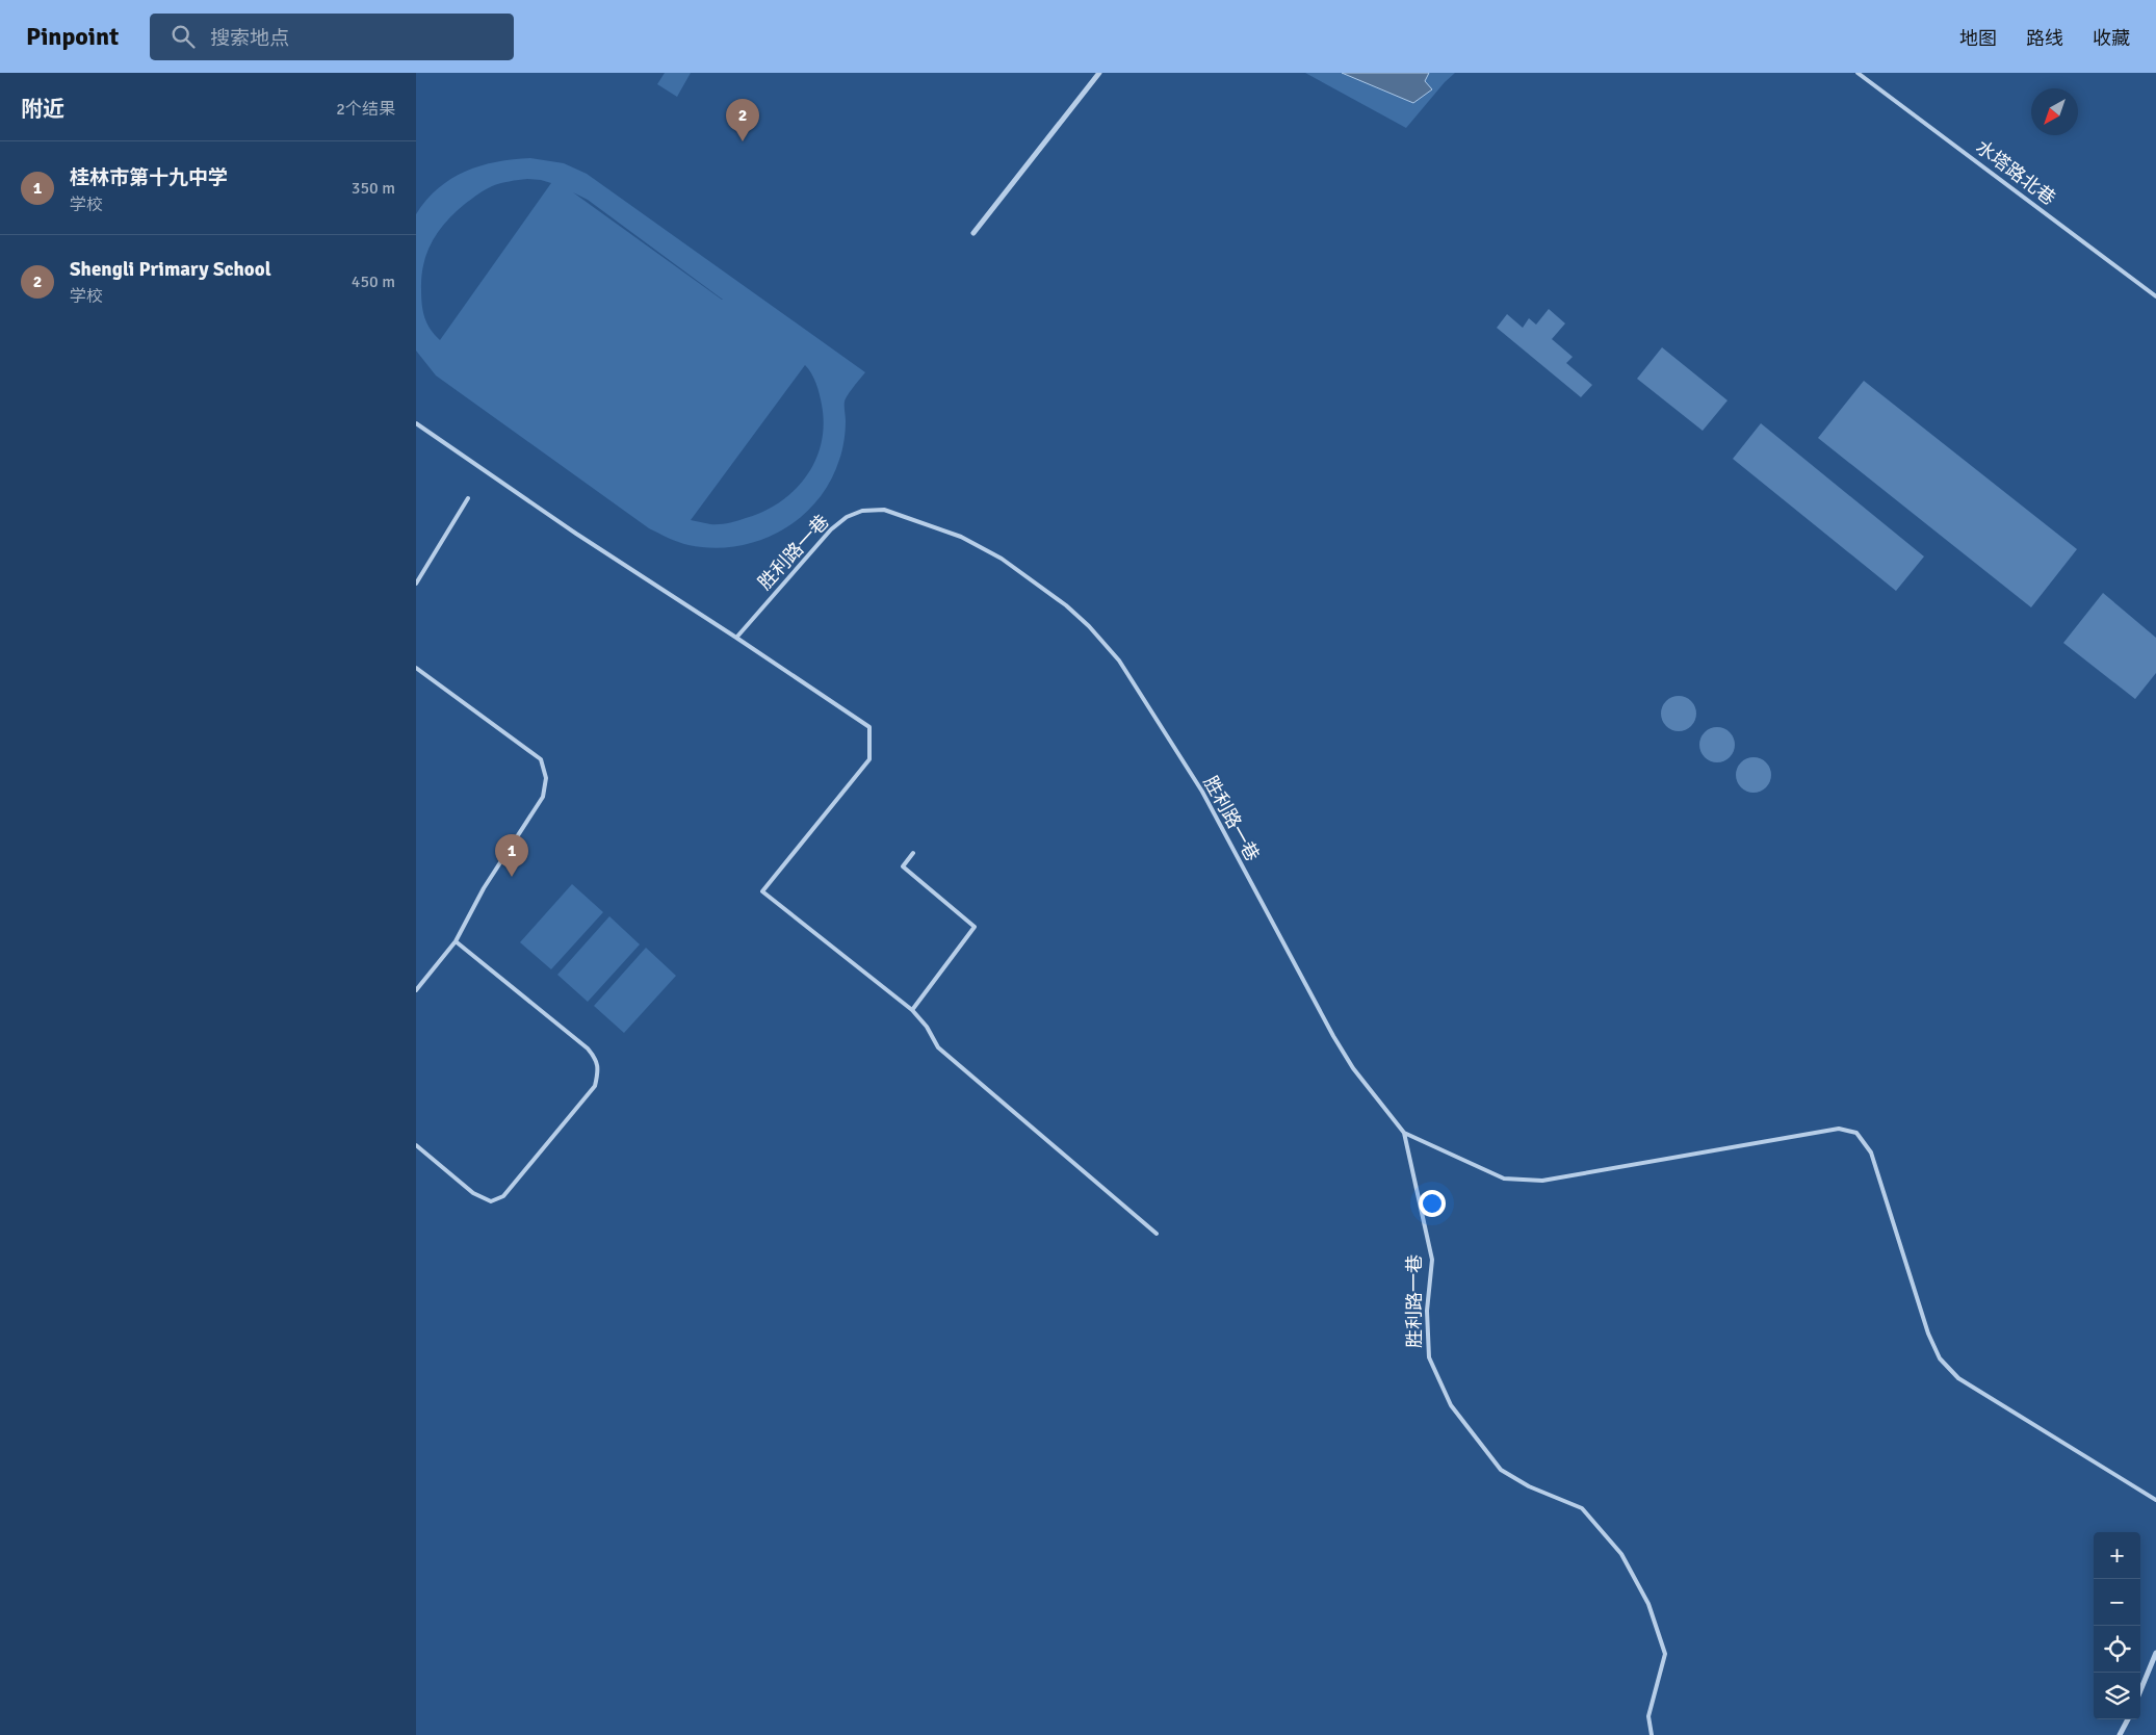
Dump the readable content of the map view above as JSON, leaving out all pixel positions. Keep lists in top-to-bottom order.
{
  "streets": {
    "lane": ["水塔路北巷", "胜利路一巷"]
  },
  "north": "bottom left",
  "page": {
    "header": "Pinpoint",
    "search": "搜索地点",
    "nav": ["地图", "路线", "收藏"],
    "heading": ["附近", "2个结果"],
    "pins": ["2", "1"],
    "list": [
      {
        "mark": "1",
        "name": "桂林市第十九中学",
        "note": "学校",
        "value": "350 m"
      },
      {
        "mark": "2",
        "name": "Shengli Primary School",
        "note": "学校",
        "value": "450 m"
      }
    ],
    "map_buttons": ["+", "−"]
  }
}
